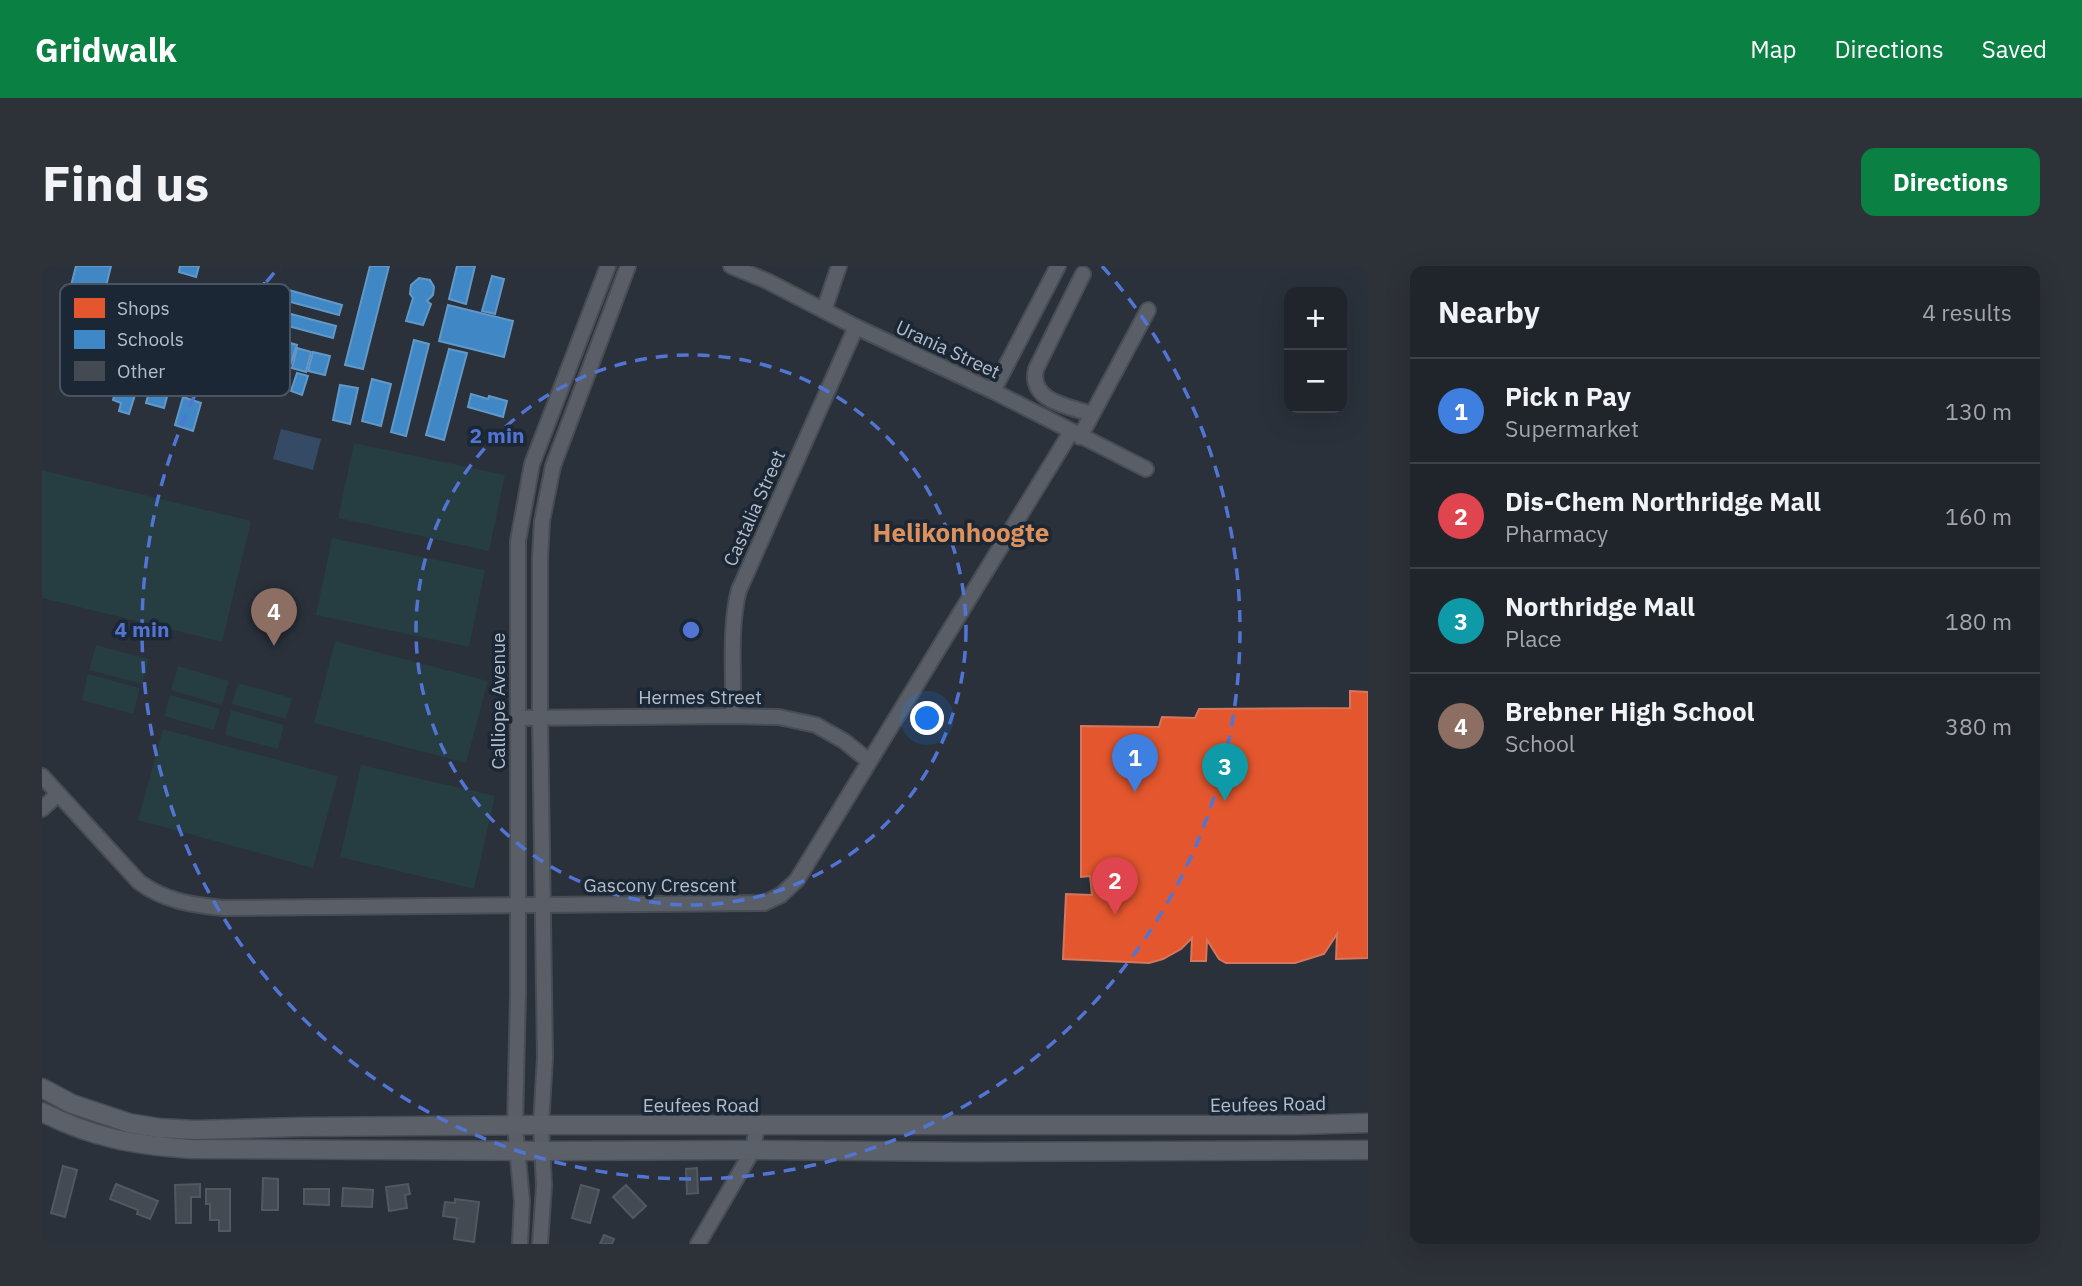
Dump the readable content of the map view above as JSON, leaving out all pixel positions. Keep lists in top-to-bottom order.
{
  "streets": {
    "main road": ["Eeufees Road"],
    "street": [
      "Urania Street",
      "Castalia Street",
      "Hermes Street",
      "Calliope Avenue",
      "Gascony Crescent"
    ]
  },
  "crossings": [
    ["Urania Street", "Castalia Street"],
    ["Urania Street", "Gascony Crescent"],
    ["Castalia Street", "Hermes Street"],
    ["Hermes Street", "Calliope Avenue"],
    ["Hermes Street", "Gascony Crescent"],
    ["Calliope Avenue", "Gascony Crescent"],
    ["Calliope Avenue", "Eeufees Road"]
  ],
  "districts": ["Helikonhoogte"],
  "legend": ["Shops", "Schools", "Other"],
  "page": {
    "header": "Gridwalk",
    "nav": ["Map", "Directions", "Saved"],
    "buttons": "Directions",
    "title": "Find us",
    "heading": ["Nearby", "4 results"],
    "map_buttons": ["+", "−"],
    "list": [
      {
        "mark": "1",
        "name": "Pick n Pay",
        "note": "Supermarket",
        "value": "130 m"
      },
      {
        "mark": "2",
        "name": "Dis-Chem Northridge Mall",
        "note": "Pharmacy",
        "value": "160 m"
      },
      {
        "mark": "3",
        "name": "Northridge Mall",
        "note": "Place",
        "value": "180 m"
      },
      {
        "mark": "4",
        "name": "Brebner High School",
        "note": "School",
        "value": "380 m"
      }
    ],
    "pins": [
      "4",
      "1",
      "3",
      "2"
    ]
  },
  "rings": ["2 min", "4 min"]
}
